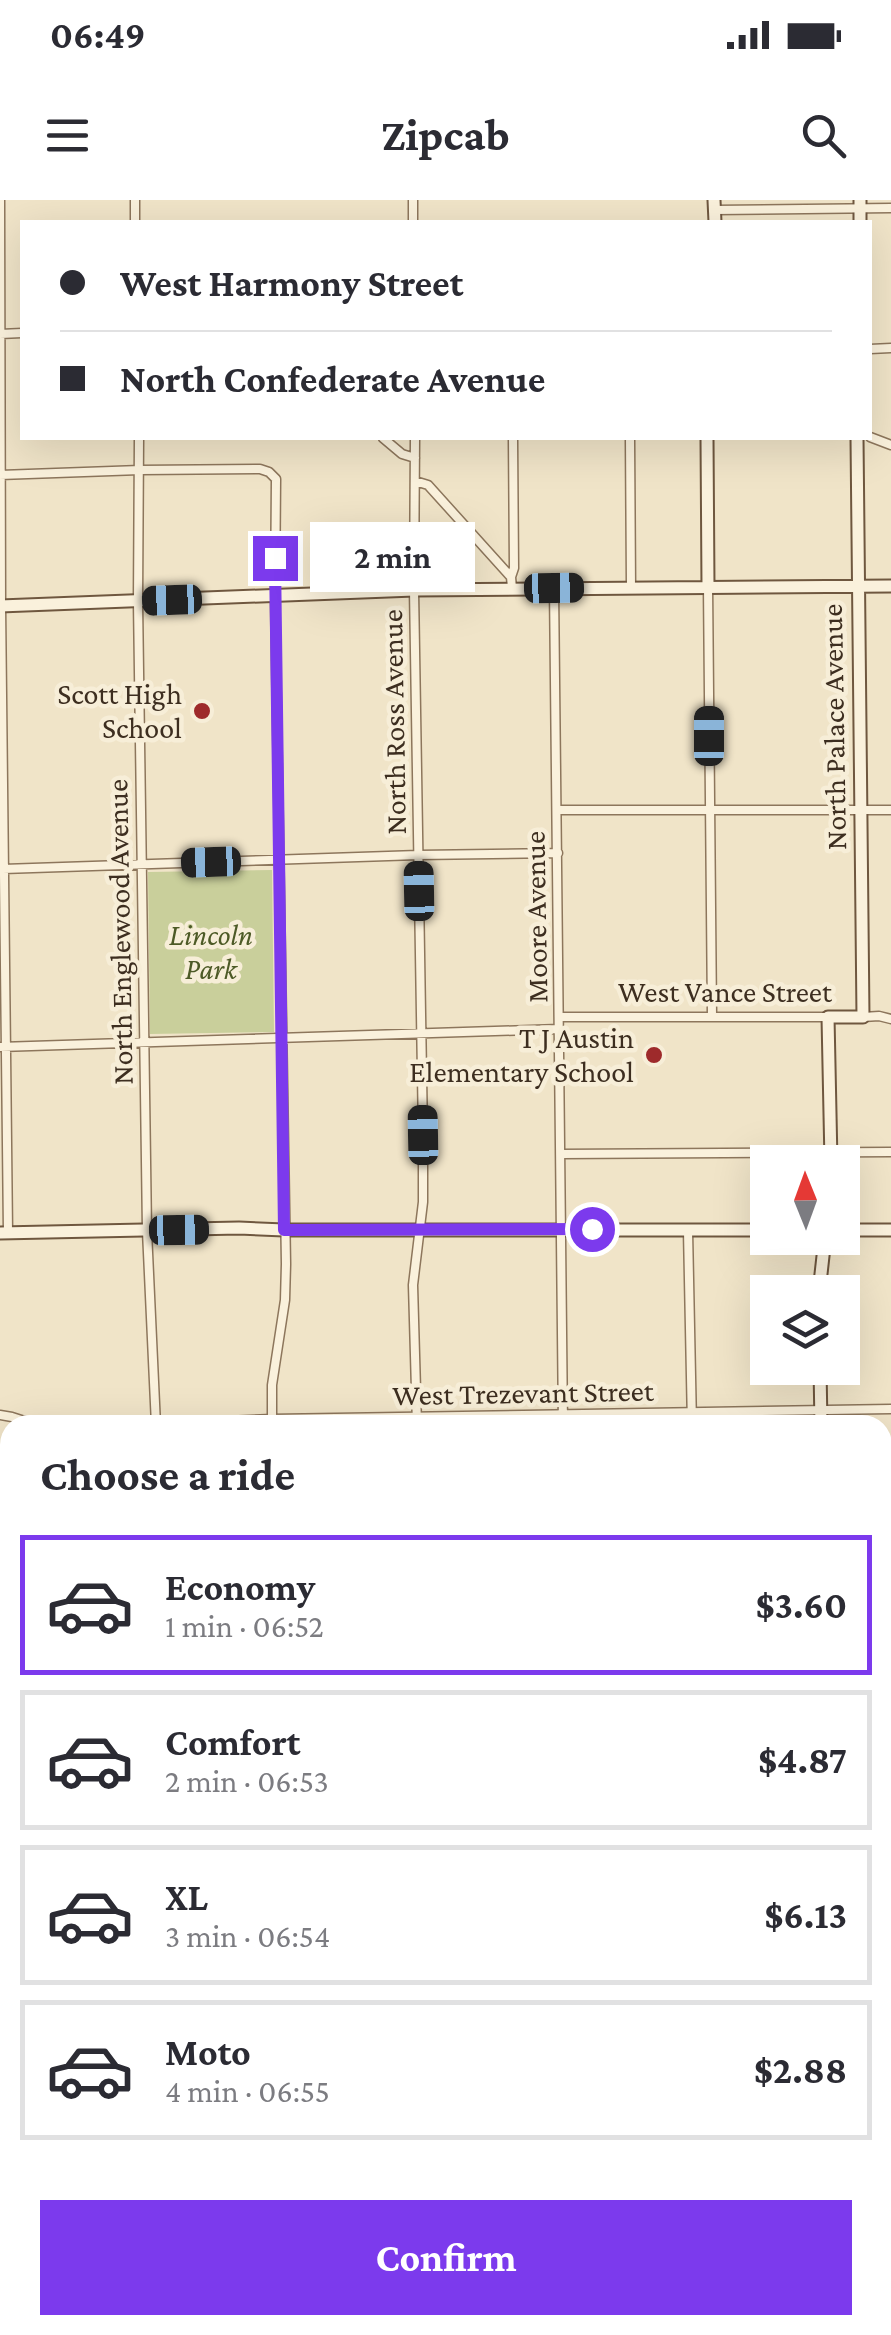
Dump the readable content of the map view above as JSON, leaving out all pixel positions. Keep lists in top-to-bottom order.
{
  "streets": {
    "street": [
      "North Ross Avenue",
      "North Palace Avenue",
      "Moore Avenue",
      "North Englewood Avenue",
      "West Vance Street",
      "West Trezevant Street"
    ]
  },
  "crossings": [
    ["North Palace Avenue", "West Vance Street"],
    ["Moore Avenue", "West Vance Street"]
  ],
  "parks": ["Lincoln Park"],
  "places": ["Scott High School", "T J Austin Elementary School"],
  "north": "top",
  "page": {
    "status": "06:49",
    "header": "Zipcab",
    "banner": ["West Harmony Street", "North Confederate Avenue"],
    "bubble": "2 min",
    "heading": "Choose a ride",
    "list": [
      {
        "name": "Economy",
        "note": "1 min · 06:52",
        "value": "$3.60"
      },
      {
        "name": "Comfort",
        "note": "2 min · 06:53",
        "value": "$4.87"
      },
      {
        "name": "XL",
        "note": "3 min · 06:54",
        "value": "$6.13"
      },
      {
        "name": "Moto",
        "note": "4 min · 06:55",
        "value": "$2.88"
      }
    ],
    "buttons": "Confirm"
  }
}
